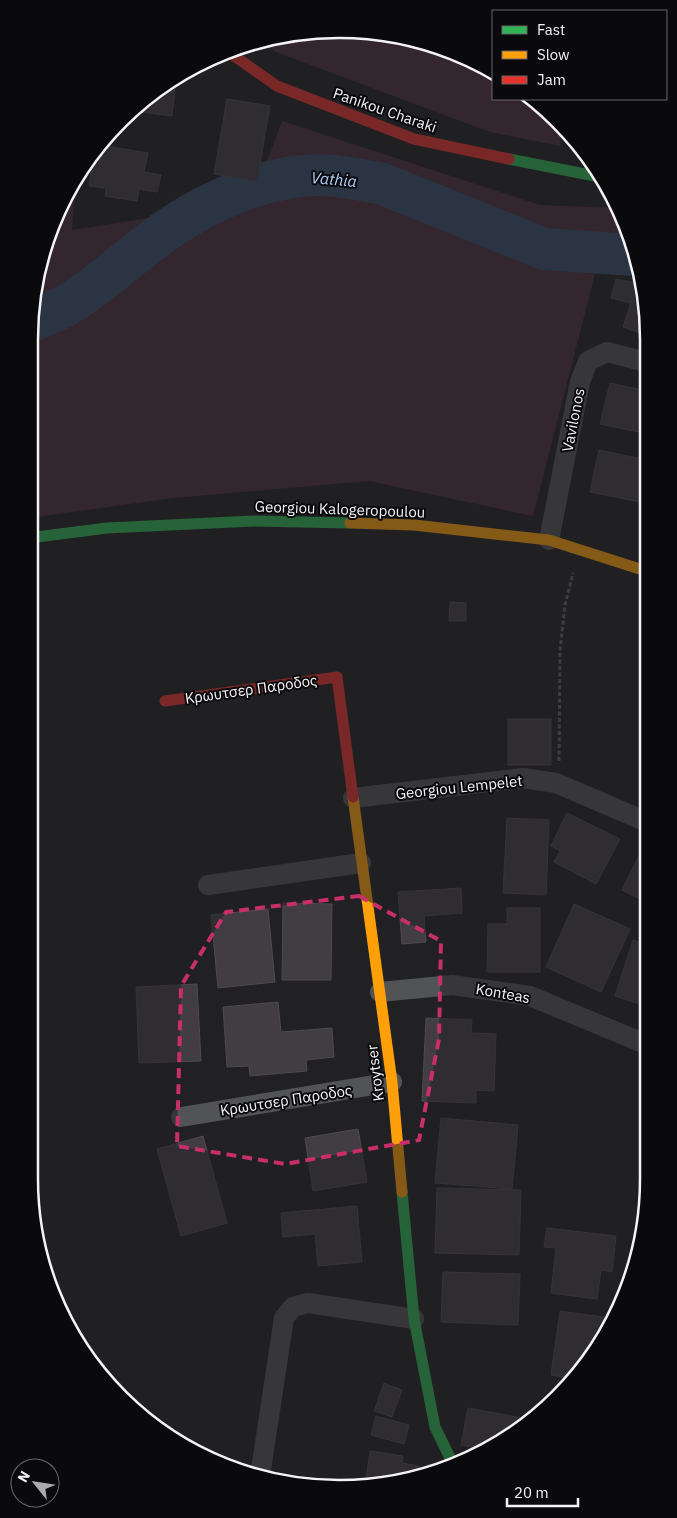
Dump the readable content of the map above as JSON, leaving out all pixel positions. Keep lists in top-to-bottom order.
{
  "streets": {
    "street": [
      "Panikou Charaki",
      "Vavilonos",
      "Georgiou Kalogeropoulou",
      "Κρωυτσερ Παροδος",
      "Georgiou Lempelet",
      "Konteas",
      "Kroytser"
    ]
  },
  "crossings": [
    ["Vavilonos", "Georgiou Kalogeropoulou"],
    ["Κρωυτσερ Παροδος", "Kroytser"],
    ["Georgiou Lempelet", "Kroytser"],
    ["Konteas", "Kroytser"]
  ],
  "water": ["Vathia"],
  "legend": ["Fast", "Slow", "Jam"],
  "scale_bar": "20 m",
  "north": "top left"
}
